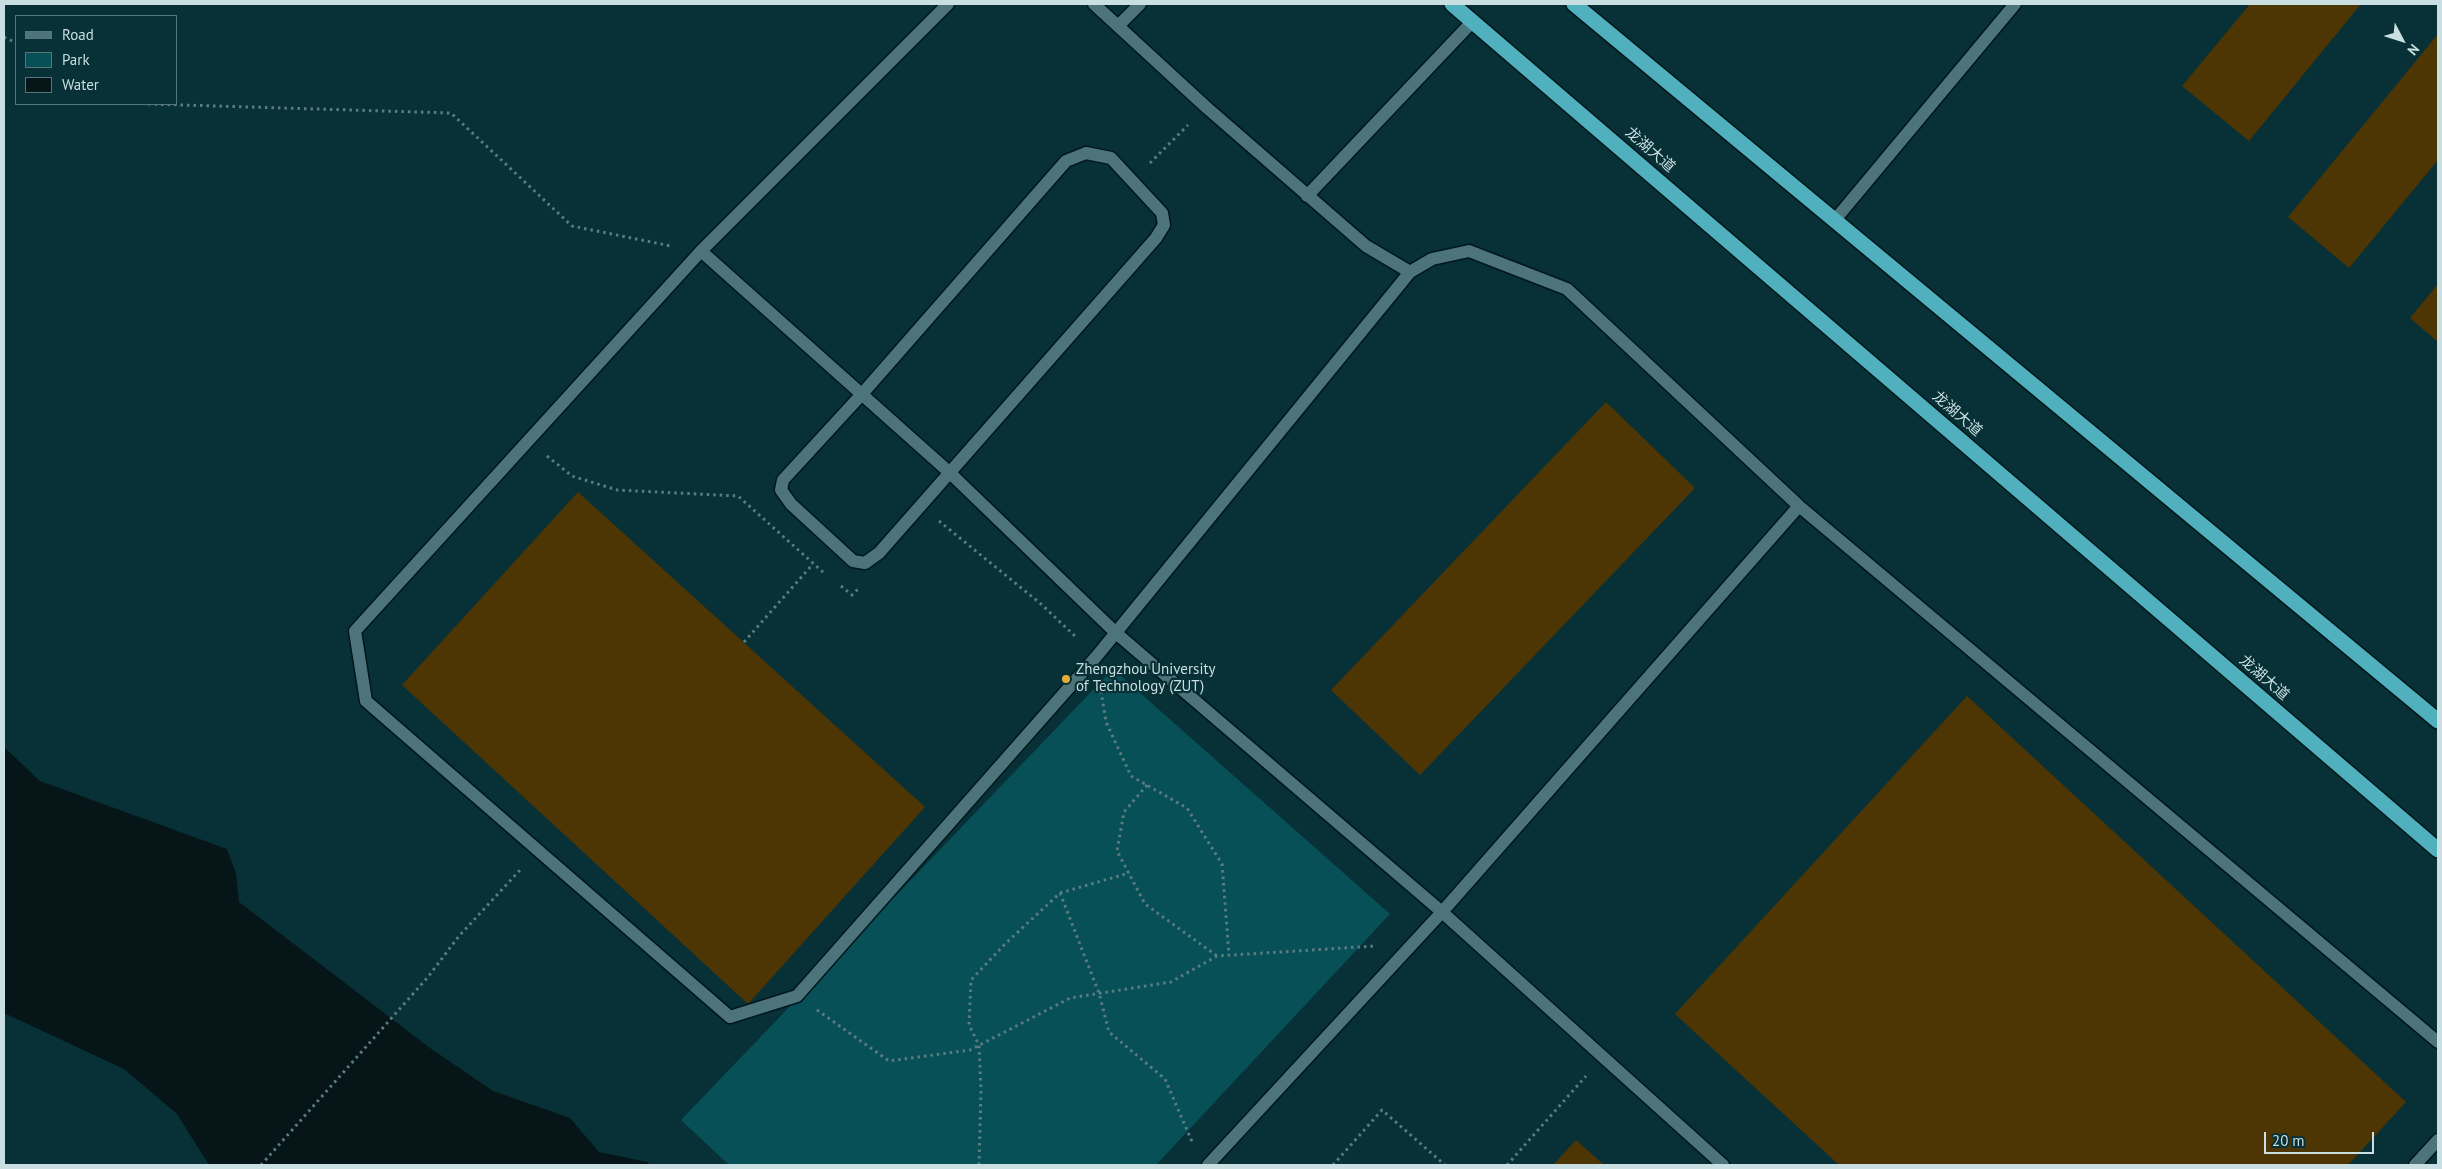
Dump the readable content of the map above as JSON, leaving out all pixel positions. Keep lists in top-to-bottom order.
{
  "streets": {
    "highway": ["龙湖大道"]
  },
  "places": ["Zhengzhou University of Technology (ZUT)"],
  "legend": ["Road", "Park", "Water"],
  "scale_bar": "20 m",
  "north": "bottom right"
}
